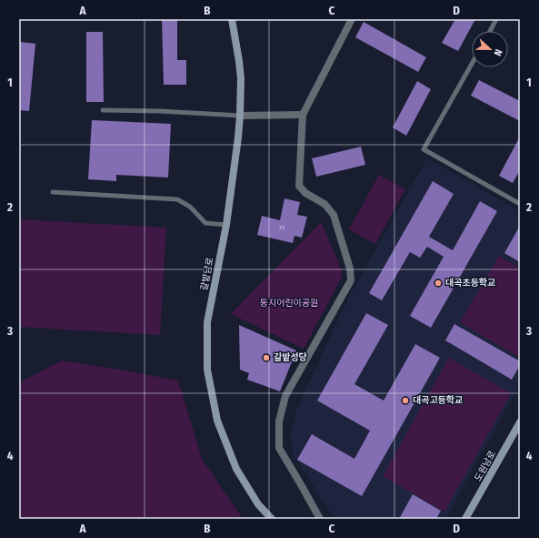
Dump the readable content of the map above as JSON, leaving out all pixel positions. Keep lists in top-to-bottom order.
{
  "streets": {
    "main road": ["갈밭남로", "도원남로"]
  },
  "parks": ["둥지어린이공원"],
  "places": ["대곡초등학교", "갈밭성당", "대곡고등학교"],
  "house_numbers": ["71"],
  "north": "right",
  "grid": {
    "columns": [
      "A",
      "B",
      "C",
      "D"
    ],
    "rows": [
      "1",
      "2",
      "3",
      "4"
    ]
  }
}
